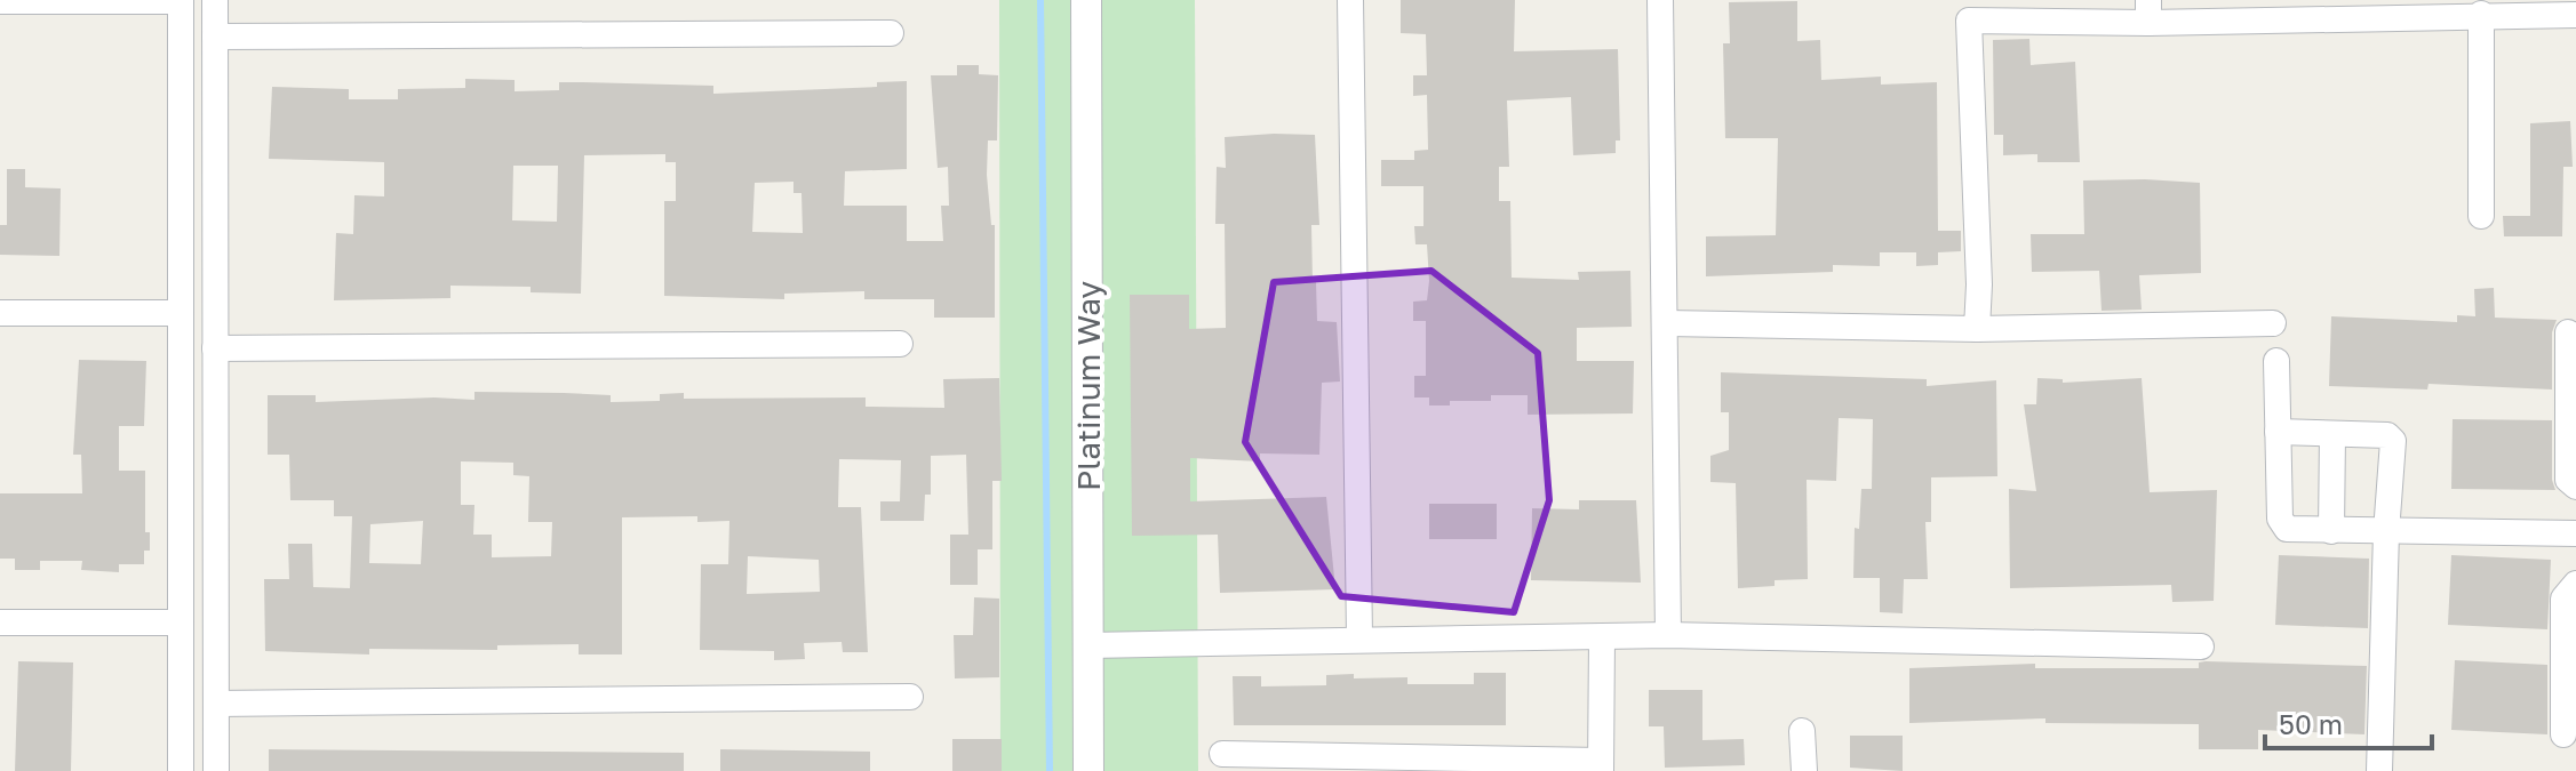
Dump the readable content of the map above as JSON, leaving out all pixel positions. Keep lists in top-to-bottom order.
{
  "streets": {
    "street": ["Platinum Way"]
  },
  "scale_bar": "50 m"
}
